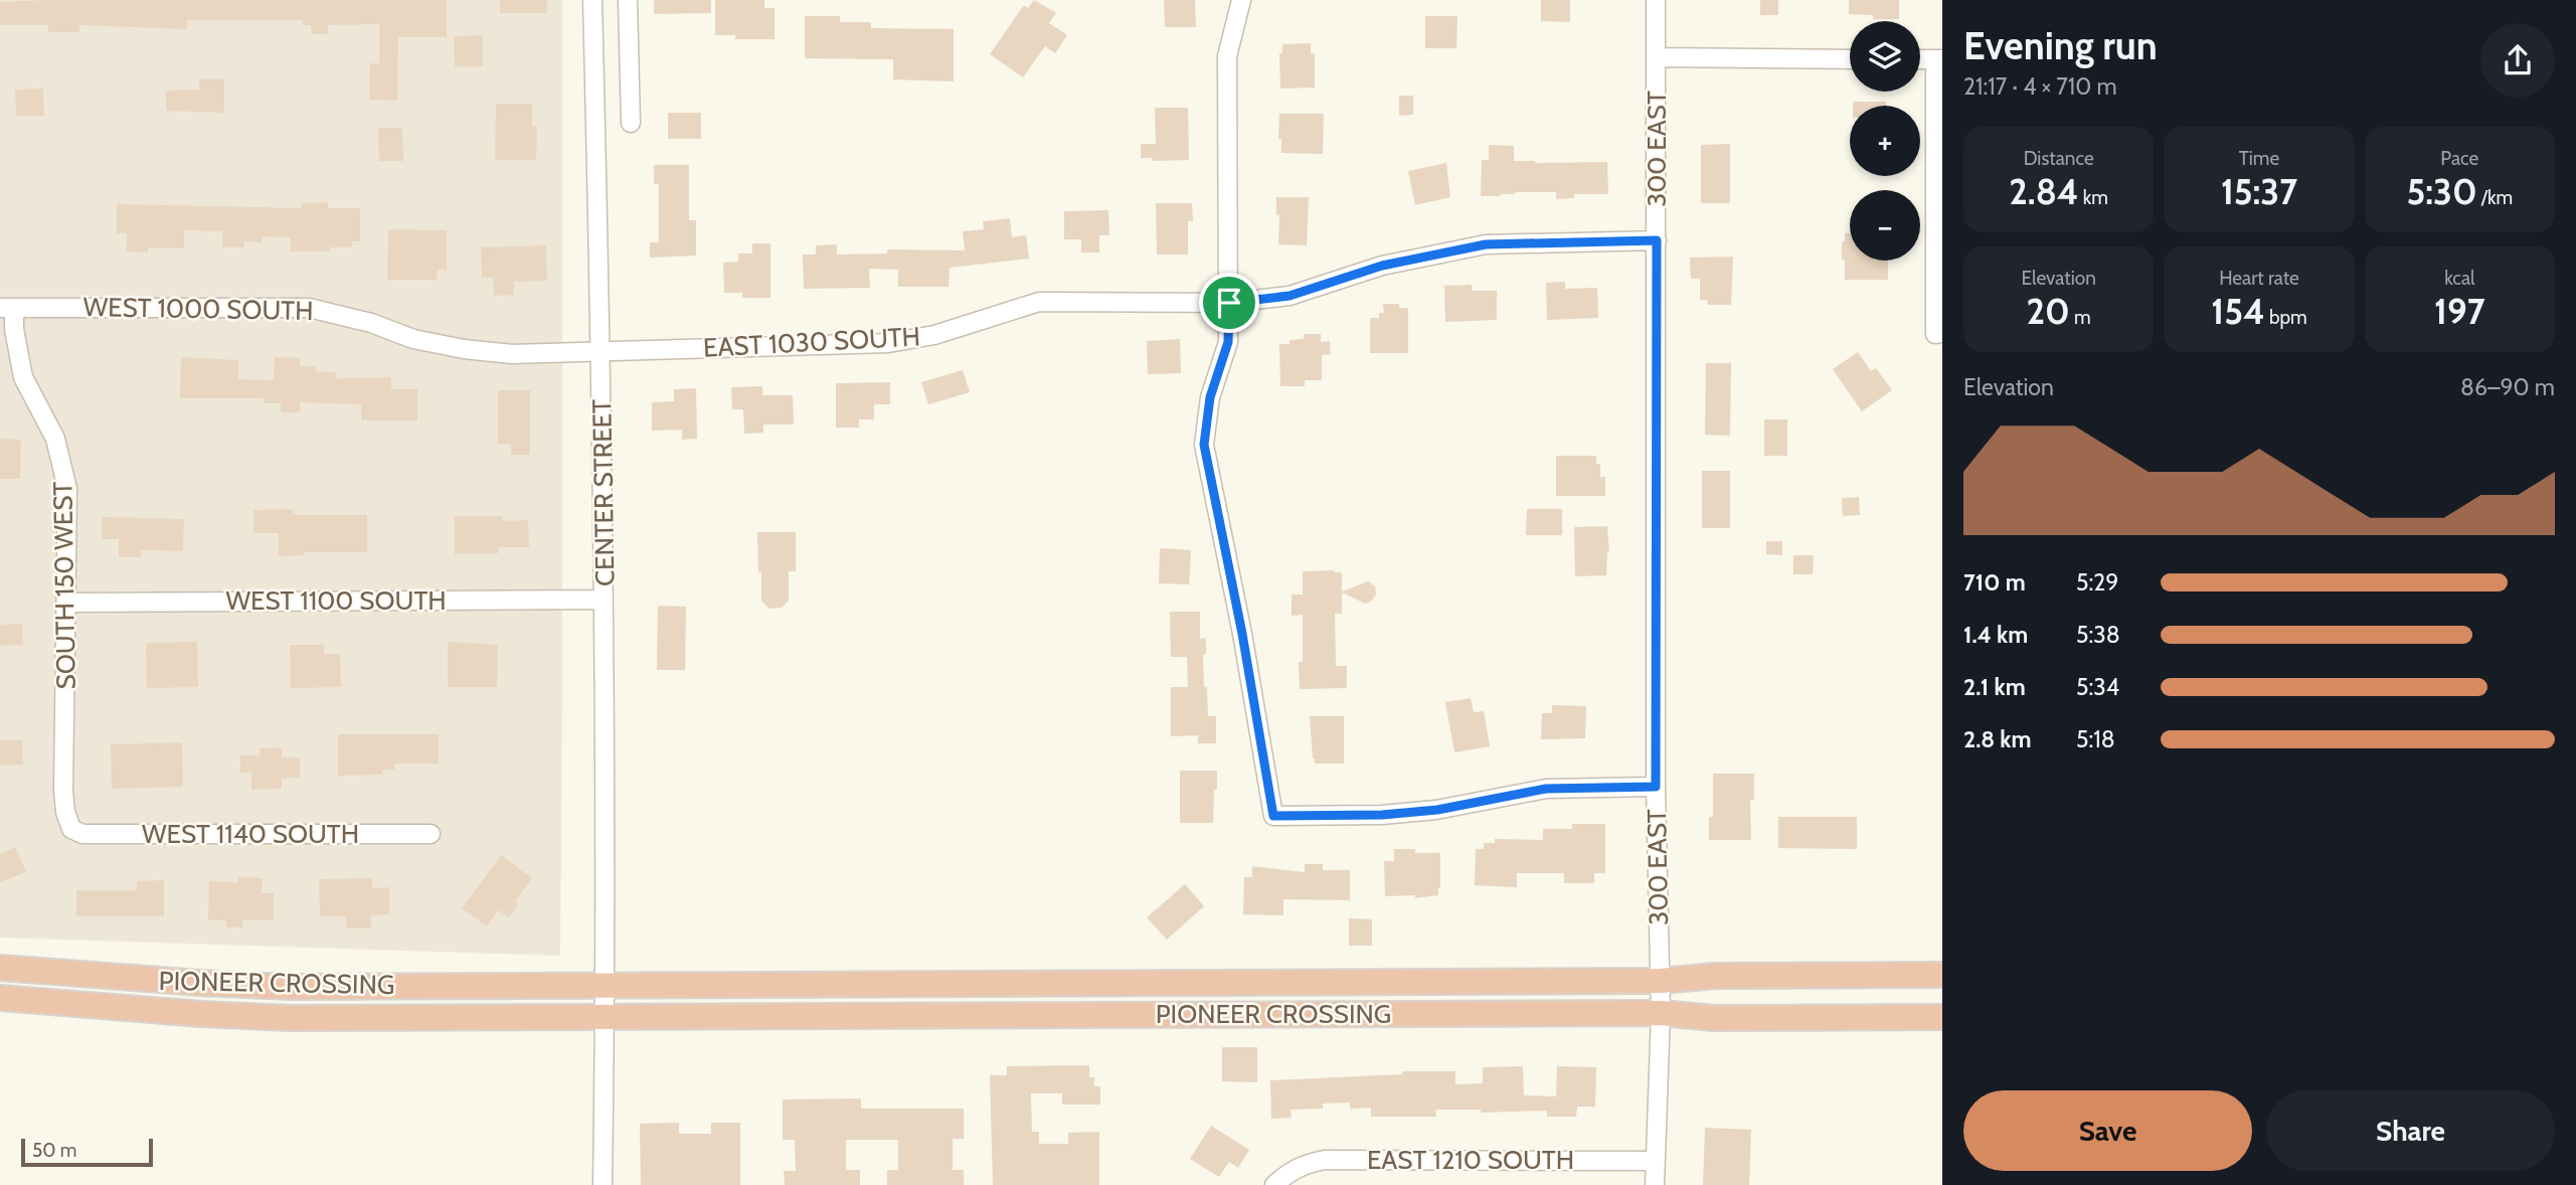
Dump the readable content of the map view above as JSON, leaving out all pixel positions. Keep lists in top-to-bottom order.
{
  "streets": {
    "highway": ["PIONEER CROSSING"],
    "street": [
      "300 EAST",
      "WEST 1000 SOUTH",
      "EAST 1030 SOUTH",
      "CENTER STREET",
      "SOUTH 150 WEST",
      "WEST 1100 SOUTH",
      "WEST 1140 SOUTH",
      "EAST 1210 SOUTH"
    ]
  },
  "crossings": [
    ["300 EAST", "EAST 1030 SOUTH"],
    ["300 EAST", "PIONEER CROSSING"],
    ["300 EAST", "EAST 1210 SOUTH"],
    ["WEST 1000 SOUTH", "EAST 1030 SOUTH"],
    ["WEST 1000 SOUTH", "CENTER STREET"],
    ["WEST 1000 SOUTH", "SOUTH 150 WEST"],
    ["EAST 1030 SOUTH", "CENTER STREET"],
    ["CENTER STREET", "WEST 1100 SOUTH"],
    ["CENTER STREET", "PIONEER CROSSING"],
    ["SOUTH 150 WEST", "WEST 1100 SOUTH"],
    ["SOUTH 150 WEST", "WEST 1140 SOUTH"]
  ],
  "scale_bar": "50 m",
  "page": {
    "heading": ["Evening run", "21:17 · 4 × 710 m"],
    "map_buttons": ["+", "−"],
    "stats": [
      ["Distance", "2.84 km"],
      ["Time", "15:37"],
      ["Pace", "5:30 /km"],
      ["Elevation", "20 m"],
      ["Heart rate", "154 bpm"],
      ["kcal", "197"]
    ],
    "chart": ["Elevation", "86–90 m"],
    "list": [
      {
        "name": "710 m",
        "note": "5:29"
      },
      {
        "name": "1.4 km",
        "note": "5:38"
      },
      {
        "name": "2.1 km",
        "note": "5:34"
      },
      {
        "name": "2.8 km",
        "note": "5:18"
      }
    ],
    "buttons": ["Save", "Share"],
    "scale": "50 m"
  }
}
